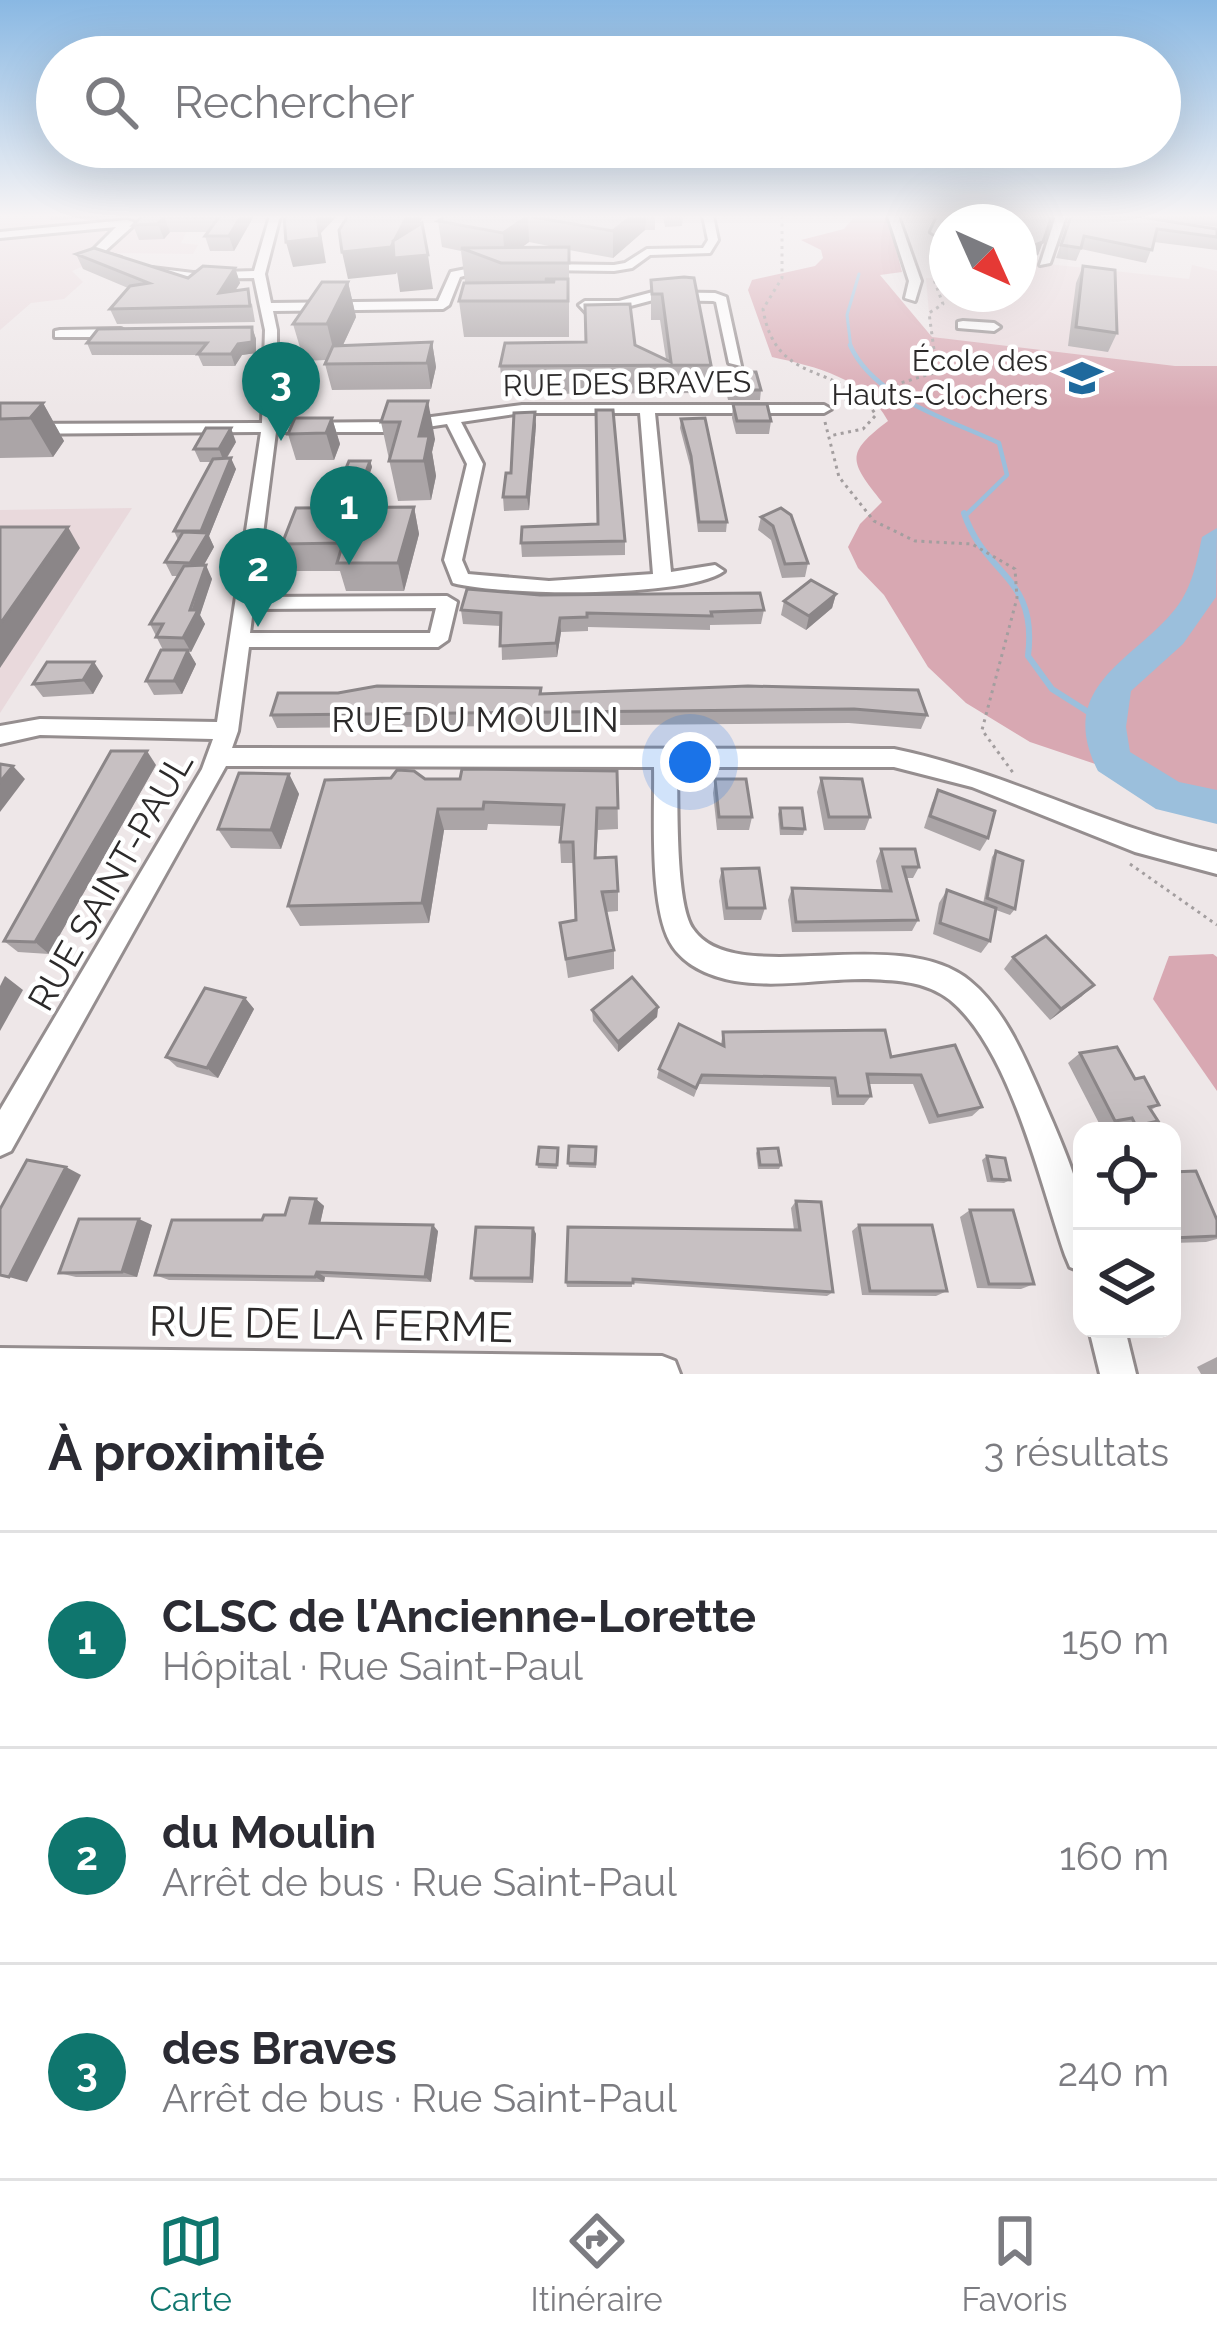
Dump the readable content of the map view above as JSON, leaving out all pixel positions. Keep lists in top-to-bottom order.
{
  "streets": {
    "street": [
      "RUE DES BRAVES",
      "RUE DU MOULIN",
      "RUE SAINT-PAUL",
      "RUE DE LA FERME"
    ]
  },
  "crossings": [
    ["RUE DES BRAVES", "RUE SAINT-PAUL"],
    ["RUE DU MOULIN", "RUE SAINT-PAUL"]
  ],
  "places": {
    "school or university": ["École des Hauts-Clochers"]
  },
  "north": "bottom right",
  "page": {
    "search": "Rechercher",
    "pins": ["3", "1", "2"],
    "heading": ["À proximité", "3 résultats"],
    "list": [
      {
        "mark": "1",
        "name": "CLSC de l'Ancienne-Lorette",
        "note": "Hôpital · Rue Saint-Paul",
        "value": "150 m"
      },
      {
        "mark": "2",
        "name": "du Moulin",
        "note": "Arrêt de bus · Rue Saint-Paul",
        "value": "160 m"
      },
      {
        "mark": "3",
        "name": "des Braves",
        "note": "Arrêt de bus · Rue Saint-Paul",
        "value": "240 m"
      }
    ],
    "nav": ["Carte", "Itinéraire", "Favoris"]
  }
}
